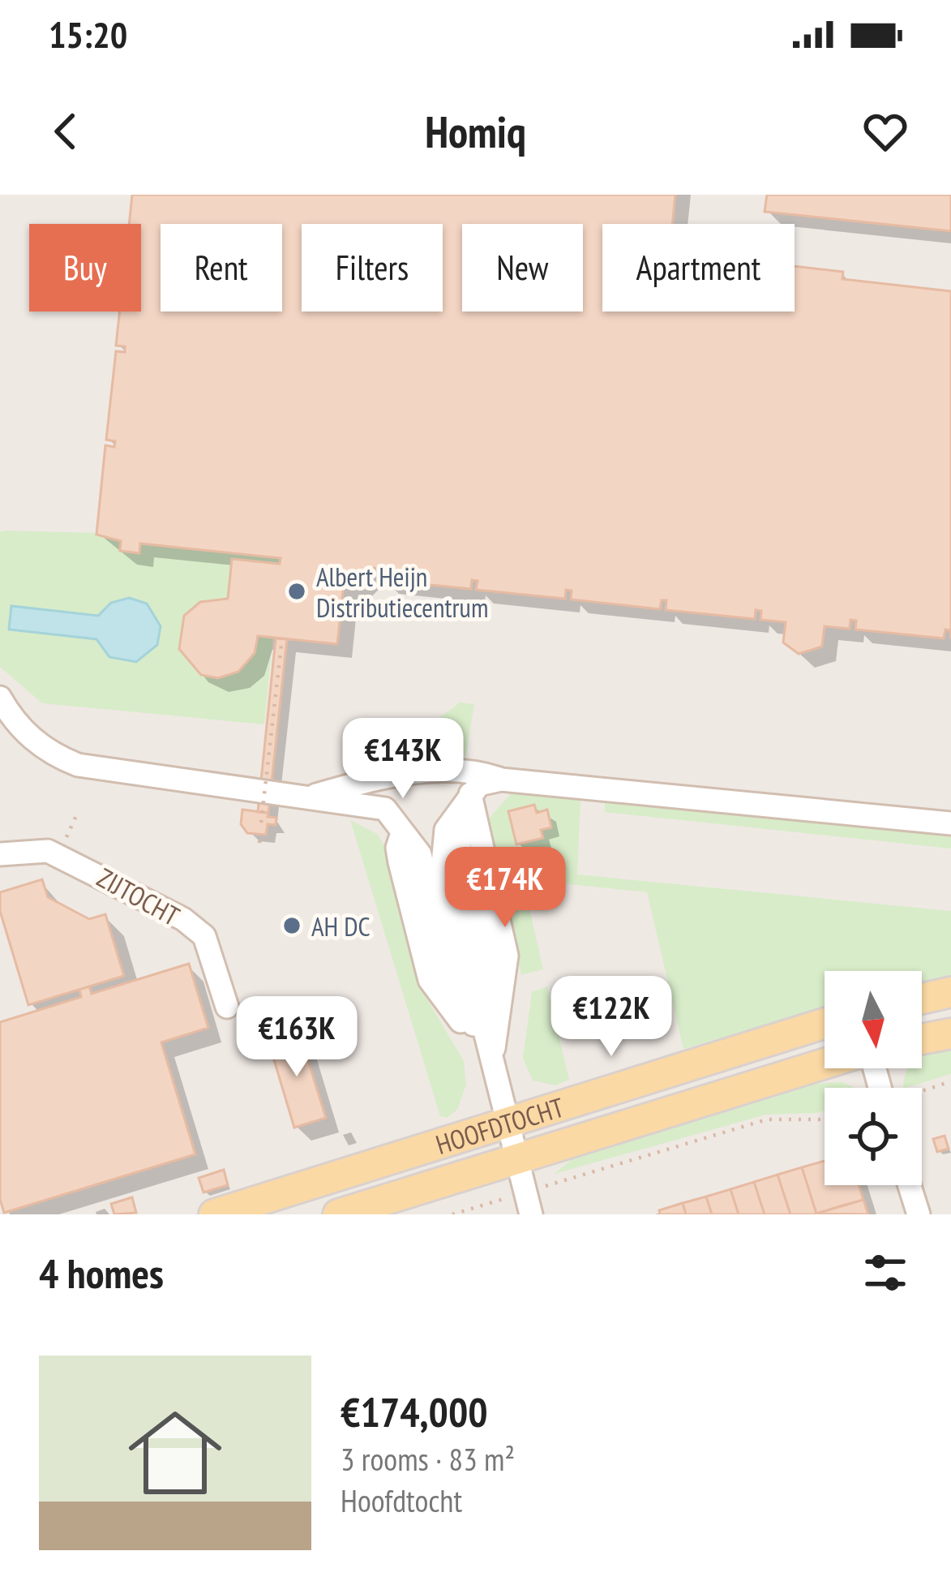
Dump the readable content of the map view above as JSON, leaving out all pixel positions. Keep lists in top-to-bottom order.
{
  "streets": {
    "main road": ["HOOFDTOCHT"],
    "street": ["ZIJTOCHT"]
  },
  "places": ["Albert Heijn Distributiecentrum", "AH DC"],
  "north": "bottom",
  "page": {
    "status": "15:20",
    "header": "Homiq",
    "chip": [
      "Buy",
      "Rent",
      "Filters",
      "New",
      "Apartment"
    ],
    "price": [
      "€143K",
      "€174K",
      "€122K",
      "€163K"
    ],
    "heading": "4 homes",
    "list": [
      {
        "name": "€174,000",
        "note": "3 rooms · 83 m² · Hoofdtocht"
      }
    ]
  }
}
